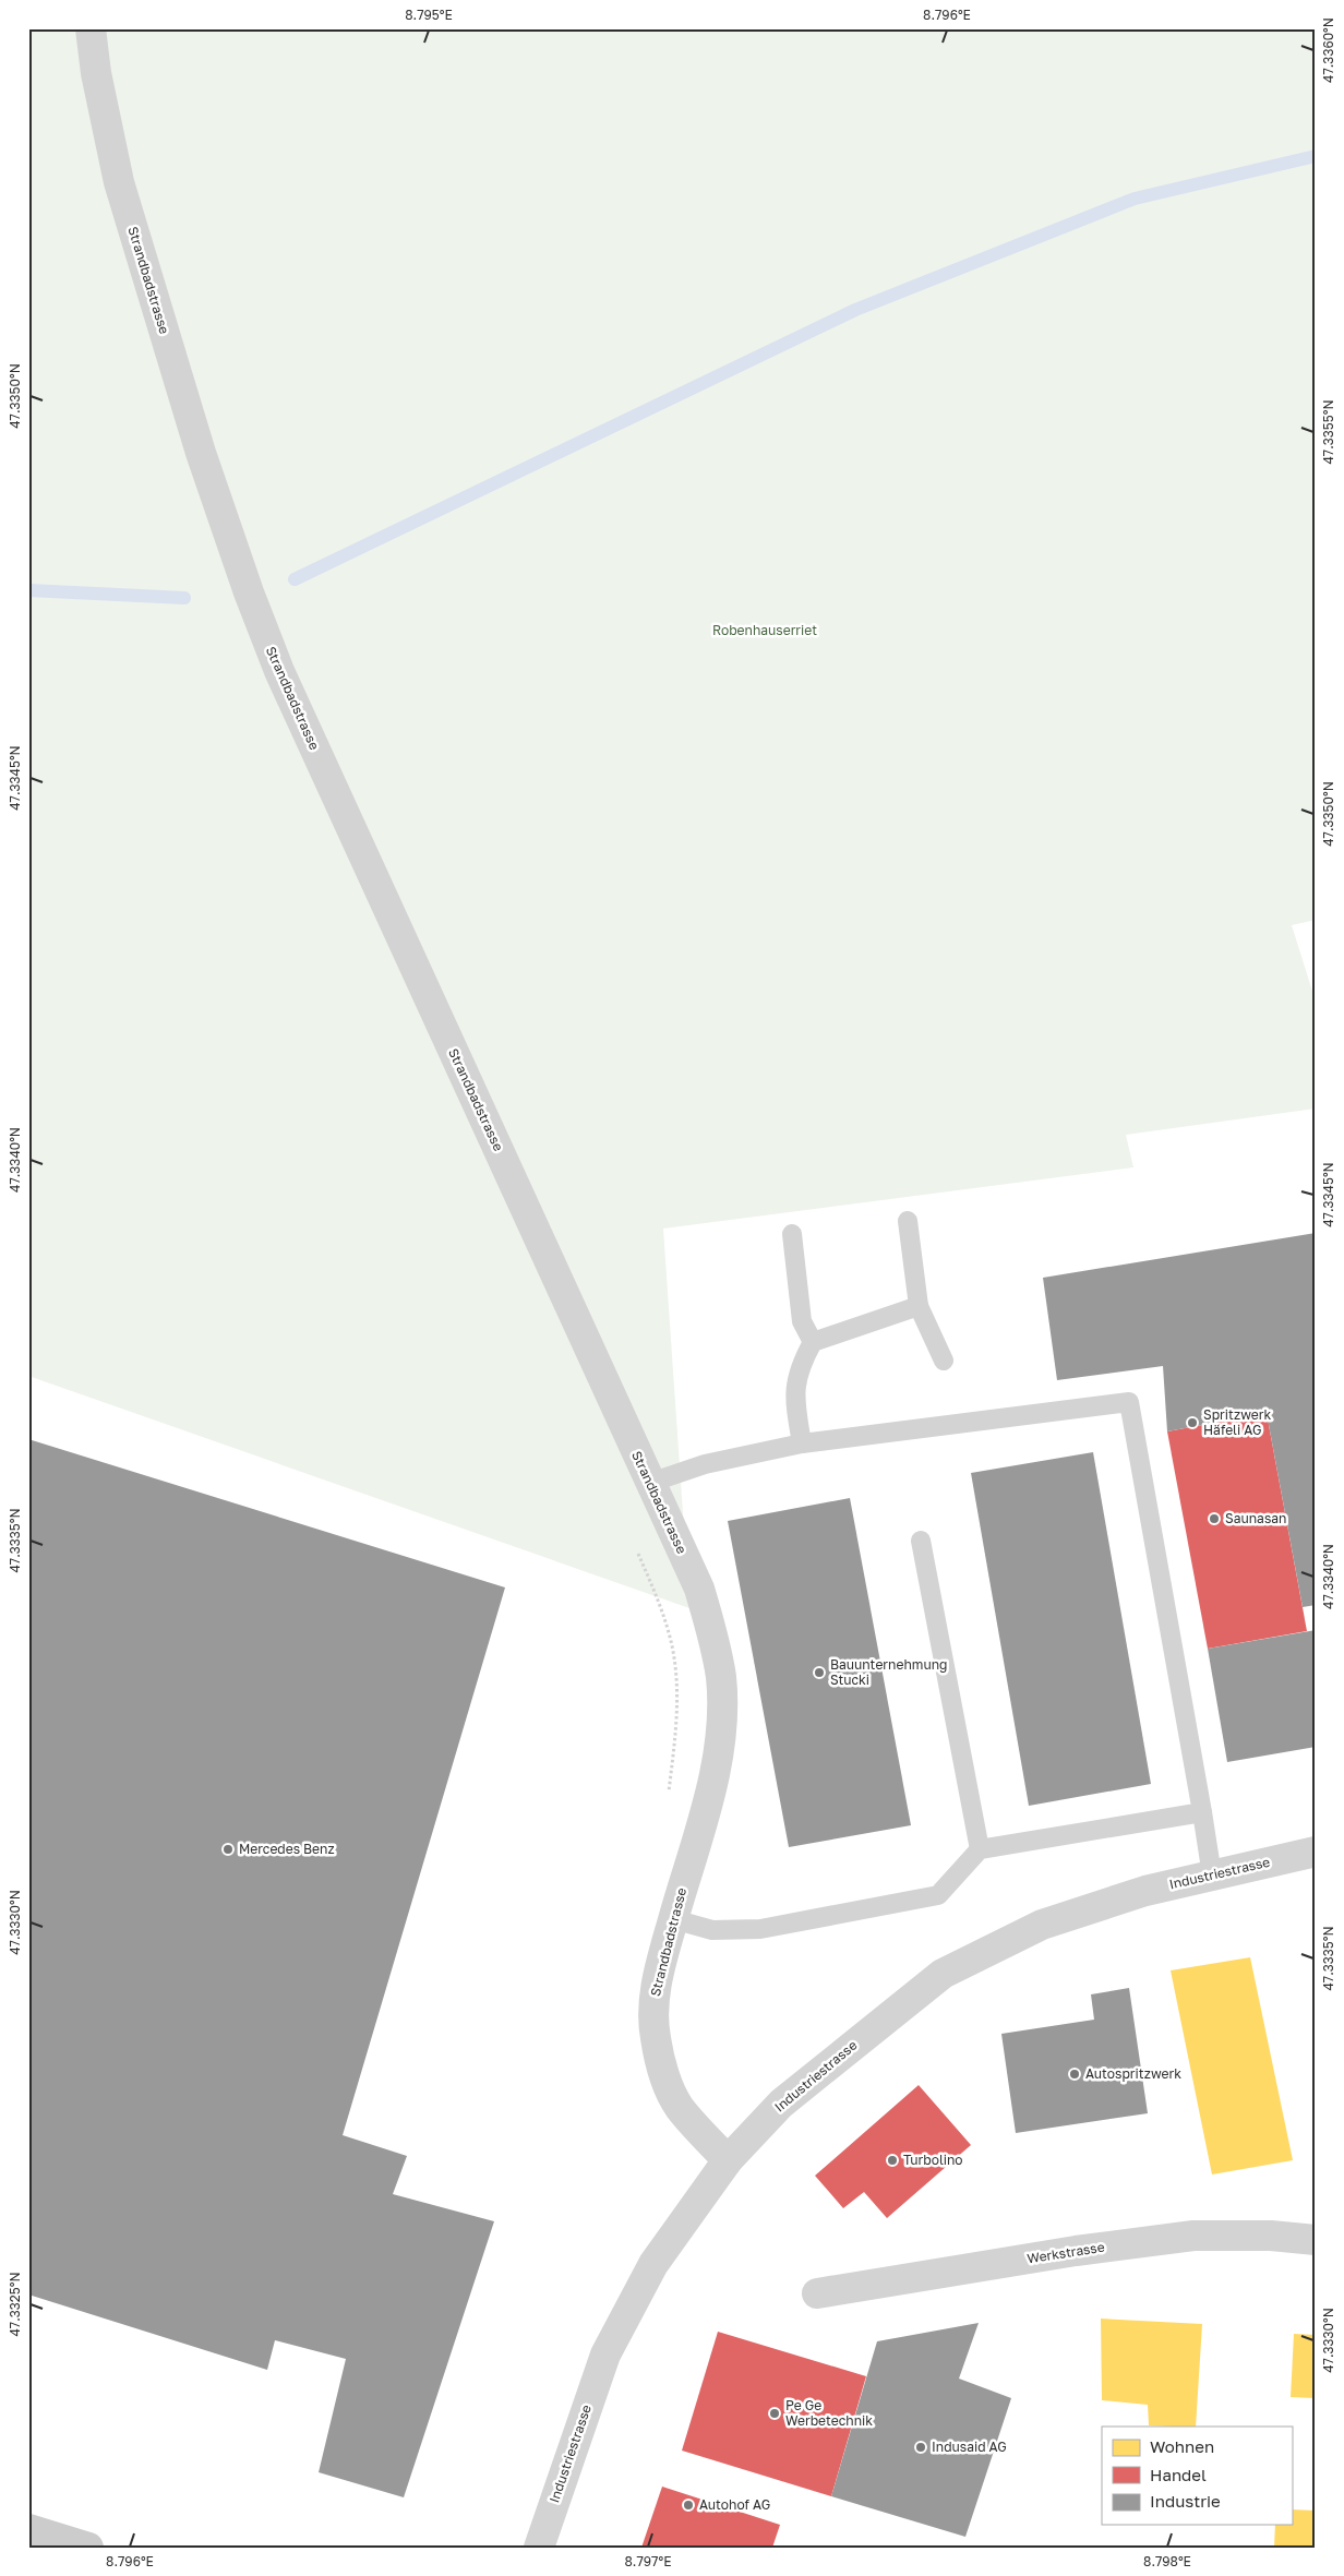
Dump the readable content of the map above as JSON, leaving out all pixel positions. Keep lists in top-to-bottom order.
{
  "streets": {
    "street": ["Strandbadstrasse", "Industriestrasse", "Werkstrasse"]
  },
  "crossings": [
    ["Strandbadstrasse", "Industriestrasse"]
  ],
  "parks": ["Robenhauserriet"],
  "places": [
    "Spritzwerk Häfeli AG",
    "Saunasan",
    "Bauunternehmung Stucki",
    "Mercedes Benz",
    "Autospritzwerk",
    "Turbolino",
    "Pe Ge Werbetechnik",
    "Indusaid AG",
    "Autohof AG"
  ],
  "legend": ["Wohnen", "Handel", "Industrie"],
  "coordinates": [
    "8.795°E",
    "8.796°E",
    "47.3360°N",
    "47.3350°N",
    "47.3355°N",
    "47.3345°N",
    "47.3340°N",
    "47.3335°N",
    "47.3330°N",
    "47.3325°N",
    "8.797°E",
    "8.798°E"
  ]
}
